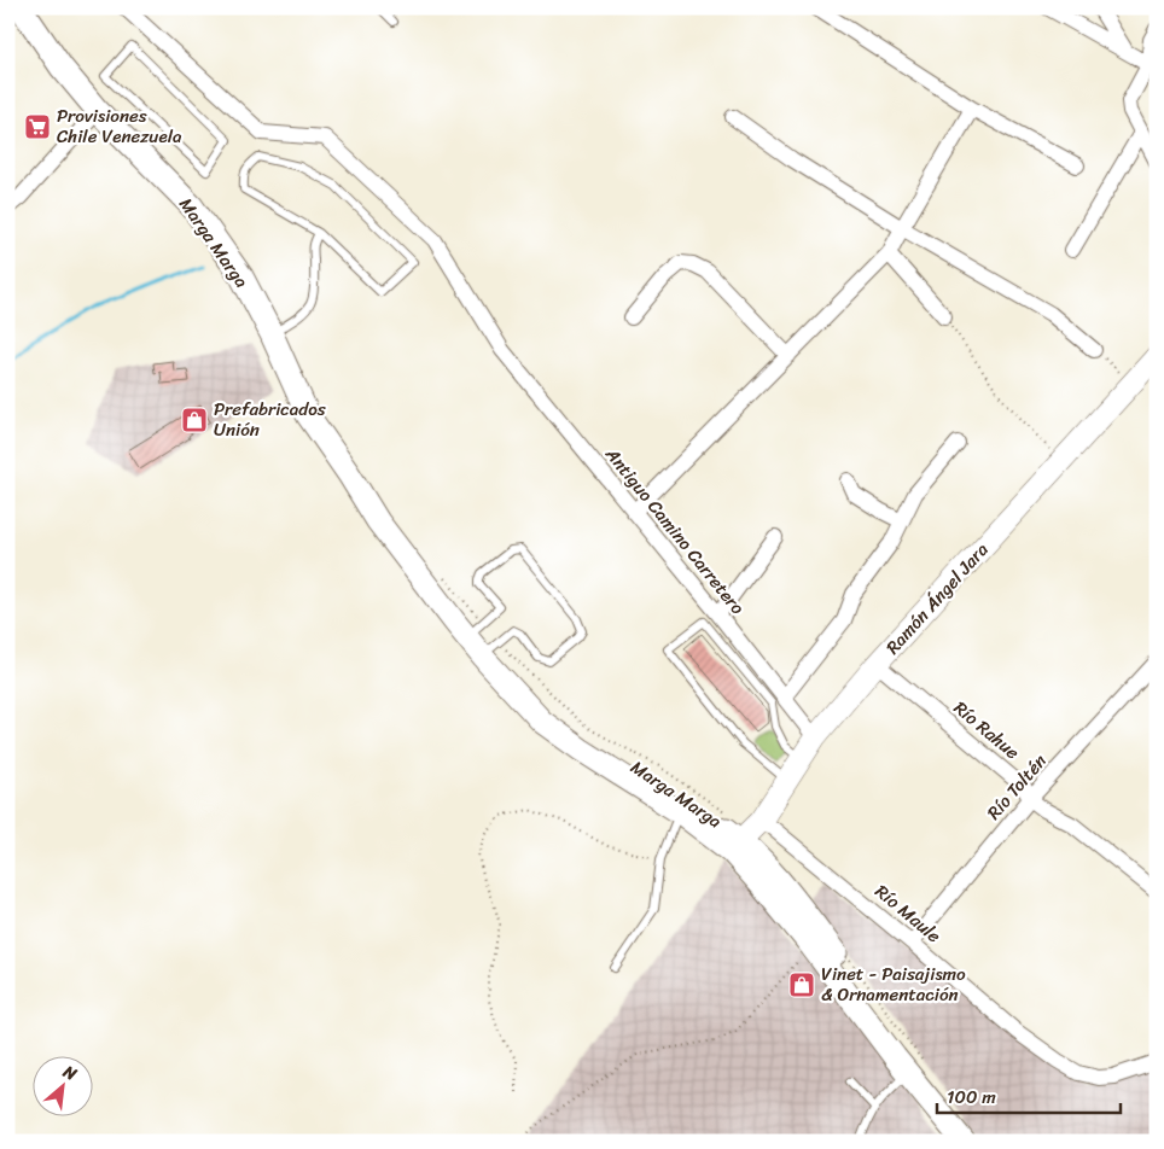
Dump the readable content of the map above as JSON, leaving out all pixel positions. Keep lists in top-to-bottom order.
{
  "streets": {
    "main road": ["Marga Marga", "Ramón Ángel Jara"],
    "street": [
      "Antiguo Camino Carretero",
      "Río Rahue",
      "Río Toltén",
      "Río Maule"
    ]
  },
  "crossings": [
    ["Marga Marga", "Ramón Ángel Jara"],
    ["Antiguo Camino Carretero", "Ramón Ángel Jara"],
    ["Ramón Ángel Jara", "Río Rahue"],
    ["Ramón Ángel Jara", "Río Maule"],
    ["Río Rahue", "Río Toltén"],
    ["Río Toltén", "Río Maule"]
  ],
  "places": {
    "supermarket": ["Provisiones Chile Venezuela"],
    "shop": ["Prefabricados Unión", "Vinet - Paisajismo & Ornamentación"]
  },
  "scale_bar": "100 m",
  "north": "top right"
}
